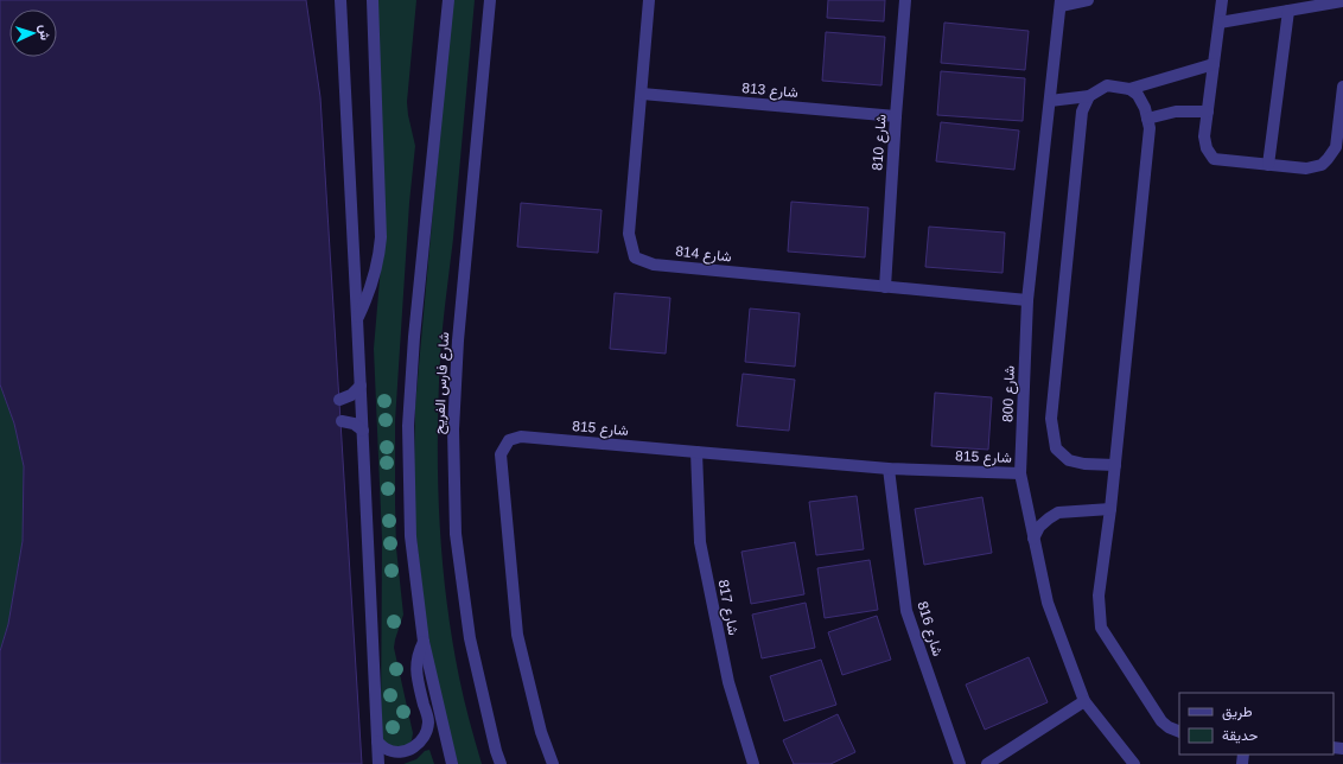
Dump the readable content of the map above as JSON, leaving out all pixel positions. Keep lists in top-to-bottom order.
{
  "streets": {
    "street": [
      "شارع 813",
      "شارع 810",
      "شارع 814",
      "شارع فارس الفريح",
      "شارع 800",
      "شارع 815",
      "شارع 817",
      "شارع 816"
    ]
  },
  "crossings": [
    ["شارع 813", "شارع 810"],
    ["شارع 813", "شارع 814"],
    ["شارع 810", "شارع 814"],
    ["شارع 814", "شارع 800"],
    ["شارع 800", "شارع 815"],
    ["شارع 815", "شارع 817"],
    ["شارع 815", "شارع 816"]
  ],
  "legend": ["طريق", "حديقة"],
  "north": "right"
}
